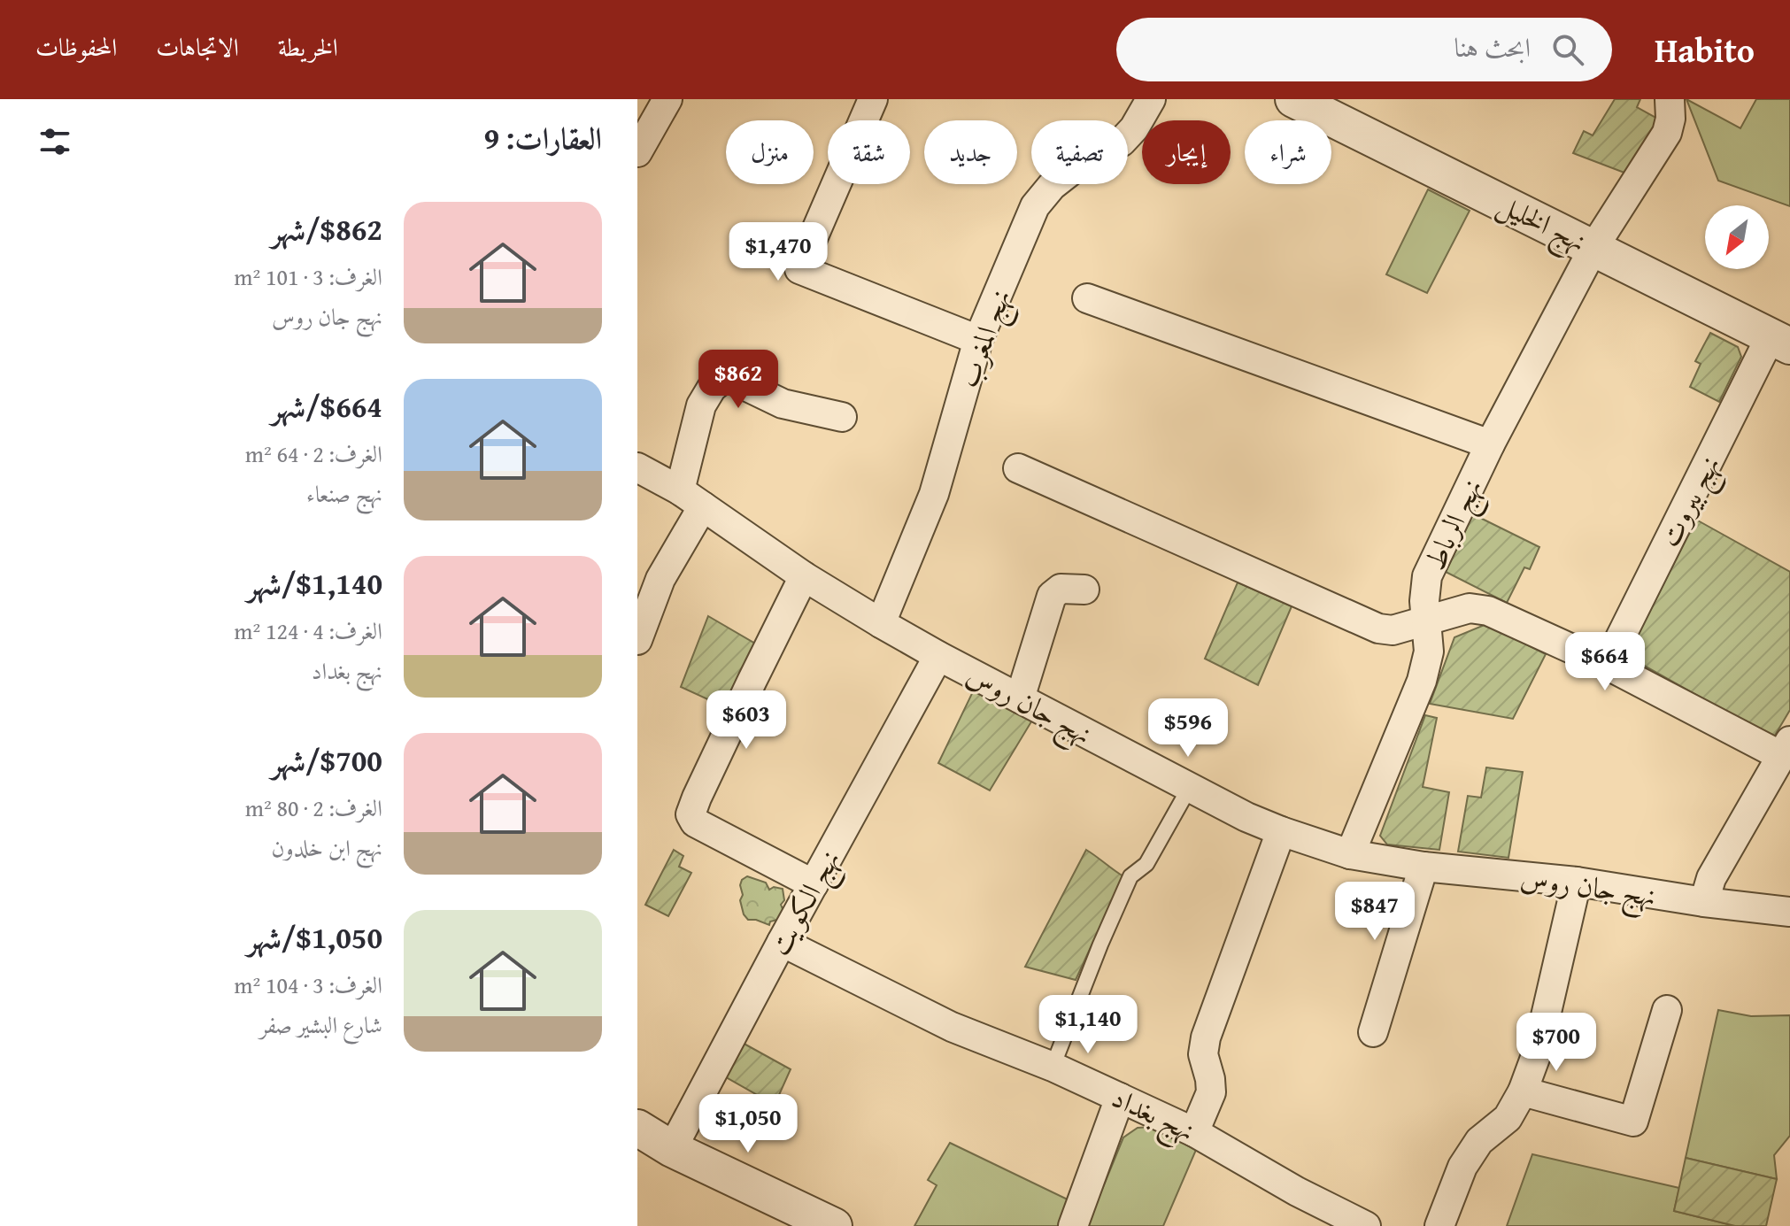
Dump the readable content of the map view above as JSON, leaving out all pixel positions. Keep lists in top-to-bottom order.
{
  "streets": {
    "street": [
      "نهج الخليل",
      "نهج المغرب",
      "نهج بيروت",
      "نهج الرباط",
      "نهج جان روس",
      "نهج الكويت",
      "نهج بغداد"
    ]
  },
  "crossings": [
    ["نهج الخليل", "نهج بيروت"],
    ["نهج الخليل", "نهج الرباط"],
    ["نهج المغرب", "نهج جان روس"],
    ["نهج الرباط", "نهج جان روس"],
    ["نهج جان روس", "نهج الكويت"],
    ["نهج الكويت", "نهج بغداد"]
  ],
  "north": "bottom left",
  "page": {
    "header": "Habito",
    "search": "ابحث هنا",
    "nav": ["الخريطة", "الاتجاهات", "المحفوظات"],
    "heading": "العقارات: 9",
    "chip": [
      "شراء",
      "إيجار",
      "تصفية",
      "جديد",
      "شقة",
      "منزل"
    ],
    "list": [
      {
        "name": "$862/شهر",
        "note": "الغرف: 3 · 101 m² · نهج جان روس"
      },
      {
        "name": "$664/شهر",
        "note": "الغرف: 2 · 64 m² · نهج صنعاء"
      },
      {
        "name": "$1,140/شهر",
        "note": "الغرف: 4 · 124 m² · نهج بغداد"
      },
      {
        "name": "$700/شهر",
        "note": "الغرف: 2 · 80 m² · نهج ابن خلدون"
      },
      {
        "name": "$1,050/شهر",
        "note": "الغرف: 3 · 104 m² · شارع البشير صفر"
      }
    ],
    "price": [
      "$1,470",
      "$862",
      "$664",
      "$603",
      "$596",
      "$847",
      "$1,140",
      "$700",
      "$1,050"
    ]
  }
}
